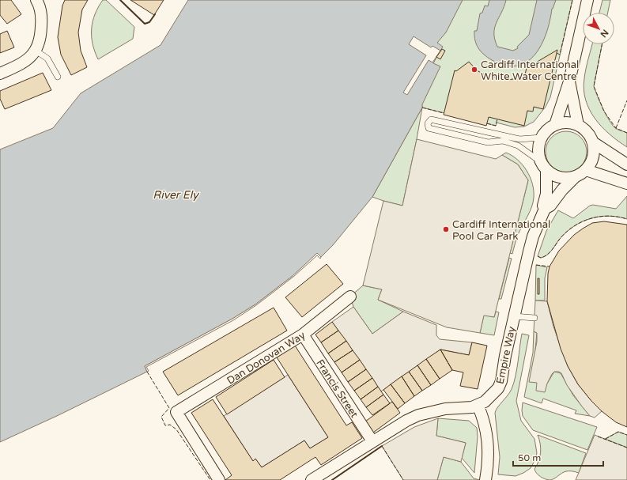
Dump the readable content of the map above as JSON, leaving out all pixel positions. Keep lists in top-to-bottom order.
{
  "streets": {
    "street": ["Empire Way", "Dan Donovan Way", "Francis Street"]
  },
  "crossings": [
    ["Empire Way", "Francis Street"],
    ["Dan Donovan Way", "Francis Street"]
  ],
  "water": ["River Ely"],
  "places": ["Cardiff International White Water Centre", "Cardiff International Pool Car Park"],
  "scale_bar": "50 m",
  "north": "bottom right"
}
